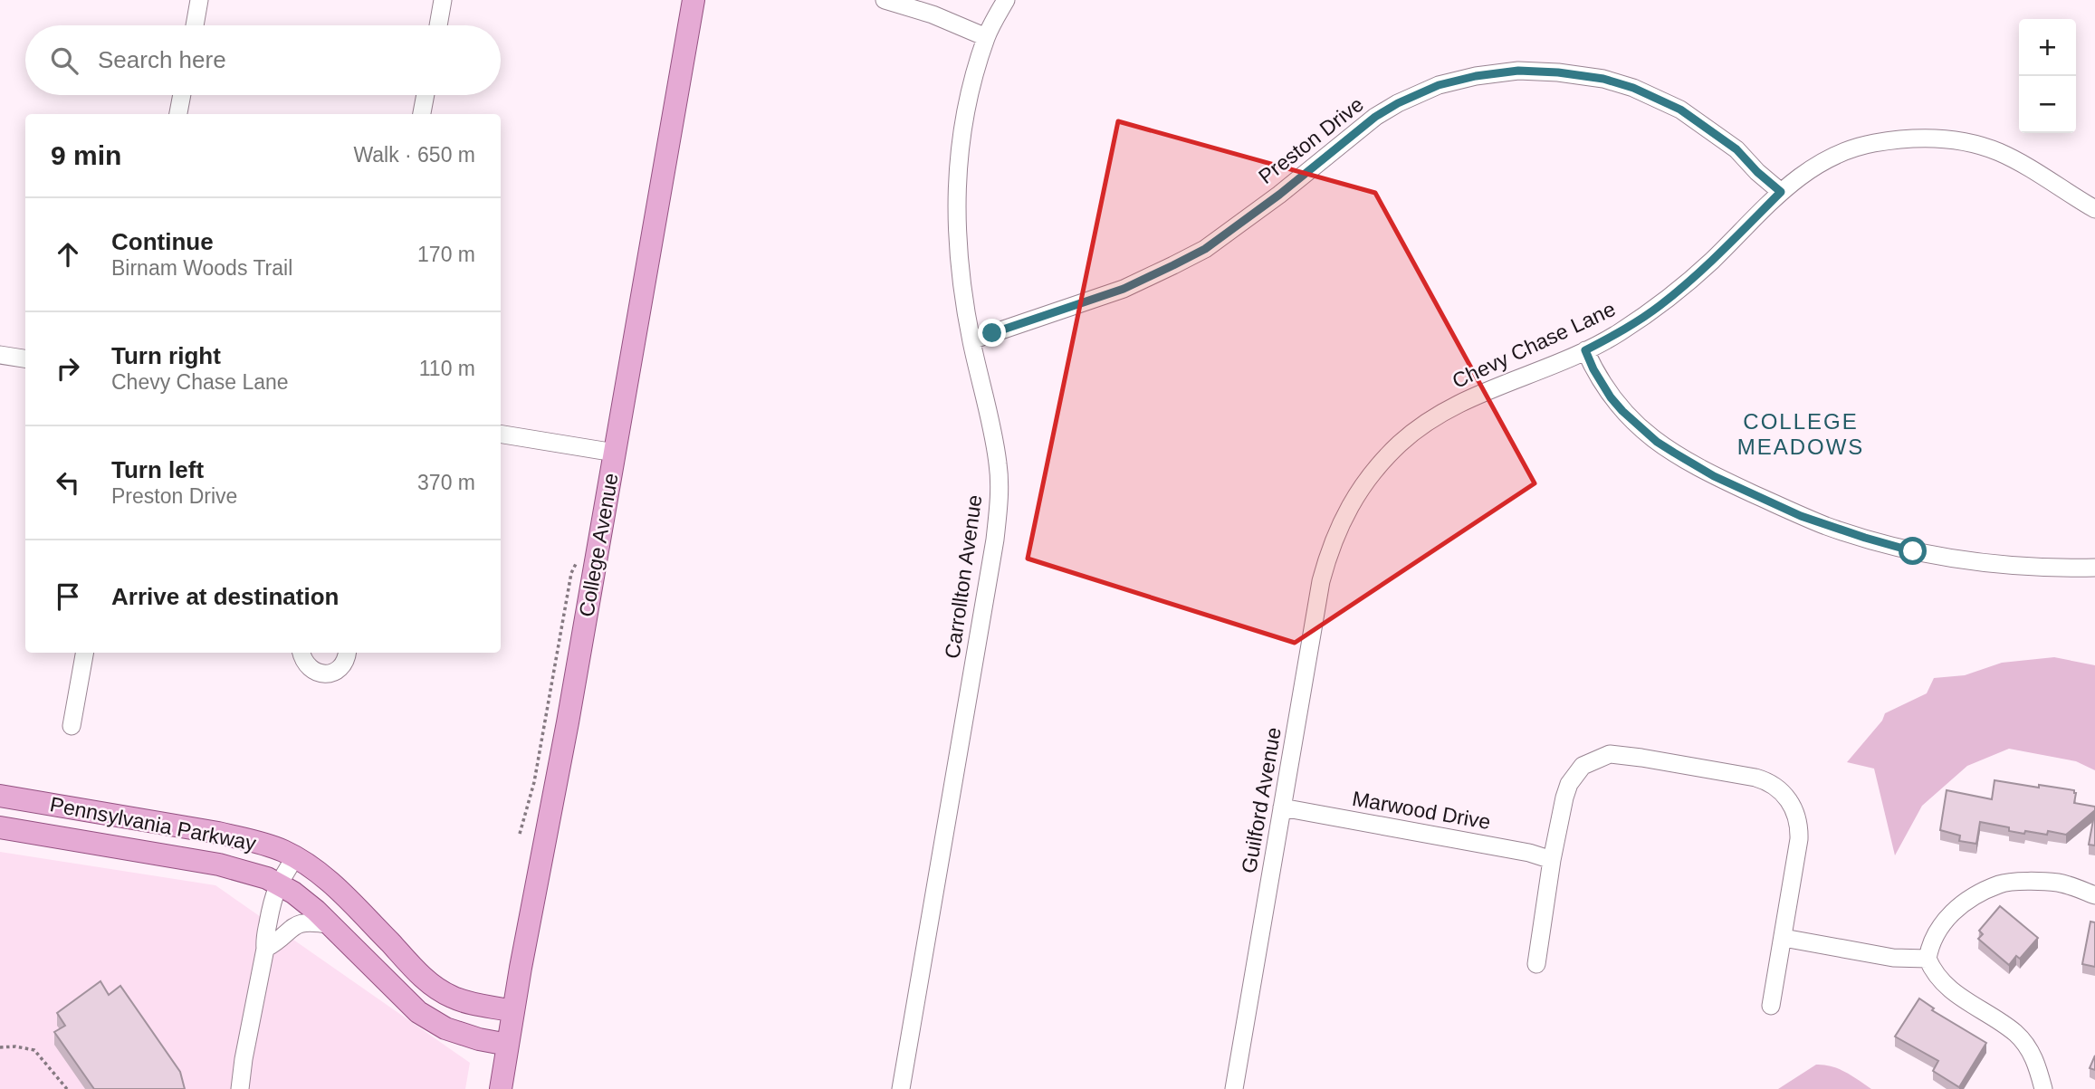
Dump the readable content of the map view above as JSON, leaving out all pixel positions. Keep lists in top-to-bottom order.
{
  "streets": {
    "main road": ["College Avenue", "Pennsylvania Parkway"],
    "street": [
      "Preston Drive",
      "Chevy Chase Lane",
      "Carrollton Avenue",
      "Guilford Avenue",
      "Marwood Drive"
    ]
  },
  "crossings": [
    ["Preston Drive", "Chevy Chase Lane"],
    ["Preston Drive", "Carrollton Avenue"],
    ["Chevy Chase Lane", "Guilford Avenue"],
    ["College Avenue", "Pennsylvania Parkway"],
    ["Guilford Avenue", "Marwood Drive"]
  ],
  "districts": ["COLLEGE MEADOWS"],
  "page": {
    "map_buttons": ["+", "−"],
    "search": "Search here",
    "heading": ["9 min", "Walk · 650 m"],
    "list": [
      ["Continue", "Birnam Woods Trail", "170 m"],
      ["Turn right", "Chevy Chase Lane", "110 m"],
      ["Turn left", "Preston Drive", "370 m"],
      "Arrive at destination"
    ]
  }
}
